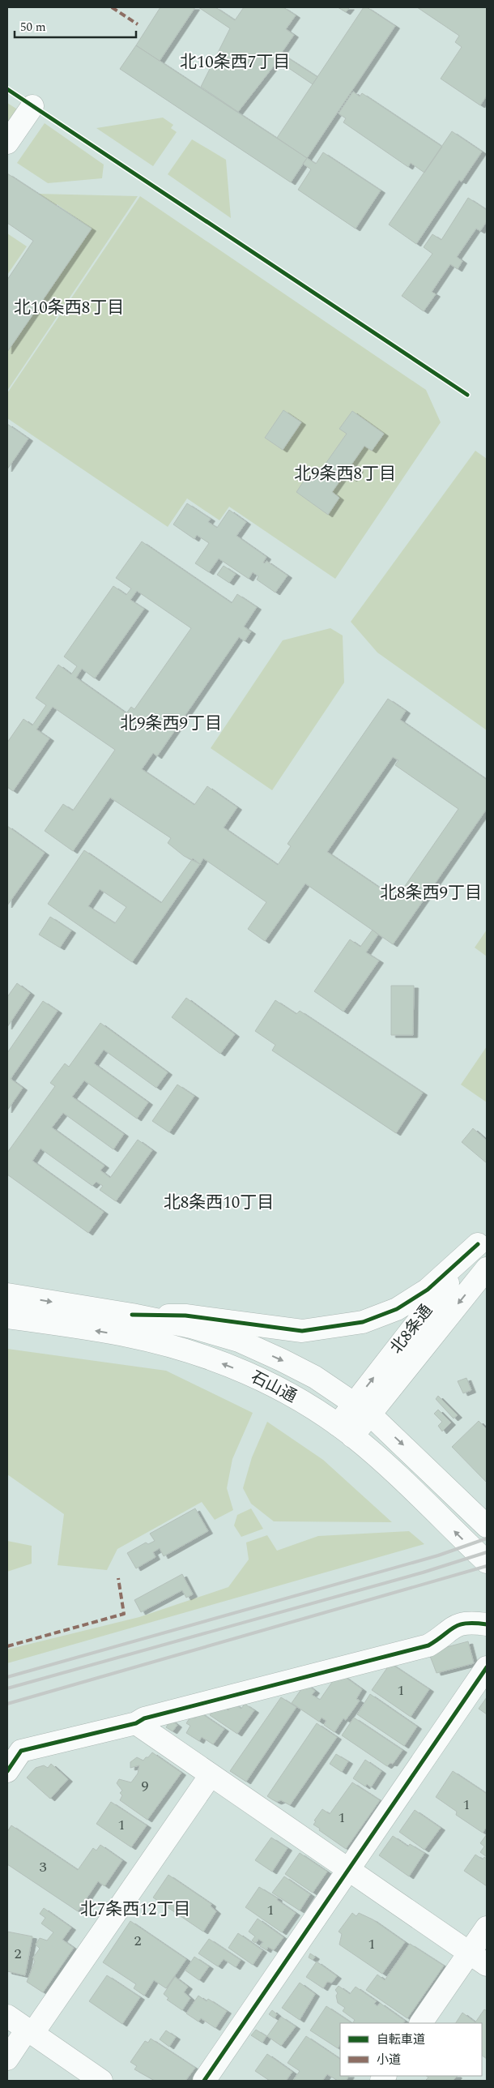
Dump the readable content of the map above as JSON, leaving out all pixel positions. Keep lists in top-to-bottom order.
{
  "streets": {
    "street": ["北8条通", "石山通"]
  },
  "crossings": [
    ["北8条通", "石山通"]
  ],
  "districts": [
    "北10条西7丁目",
    "北10条西8丁目",
    "北9条西8丁目",
    "北9条西9丁目",
    "北8条西9丁目",
    "北8条西10丁目",
    "北7条西12丁目"
  ],
  "house_numbers": [
    "1",
    "9",
    "1",
    "1",
    "1",
    "3",
    "1",
    "2",
    "1",
    "2"
  ],
  "legend": ["自転車道", "小道"],
  "scale_bar": "50 m"
}
